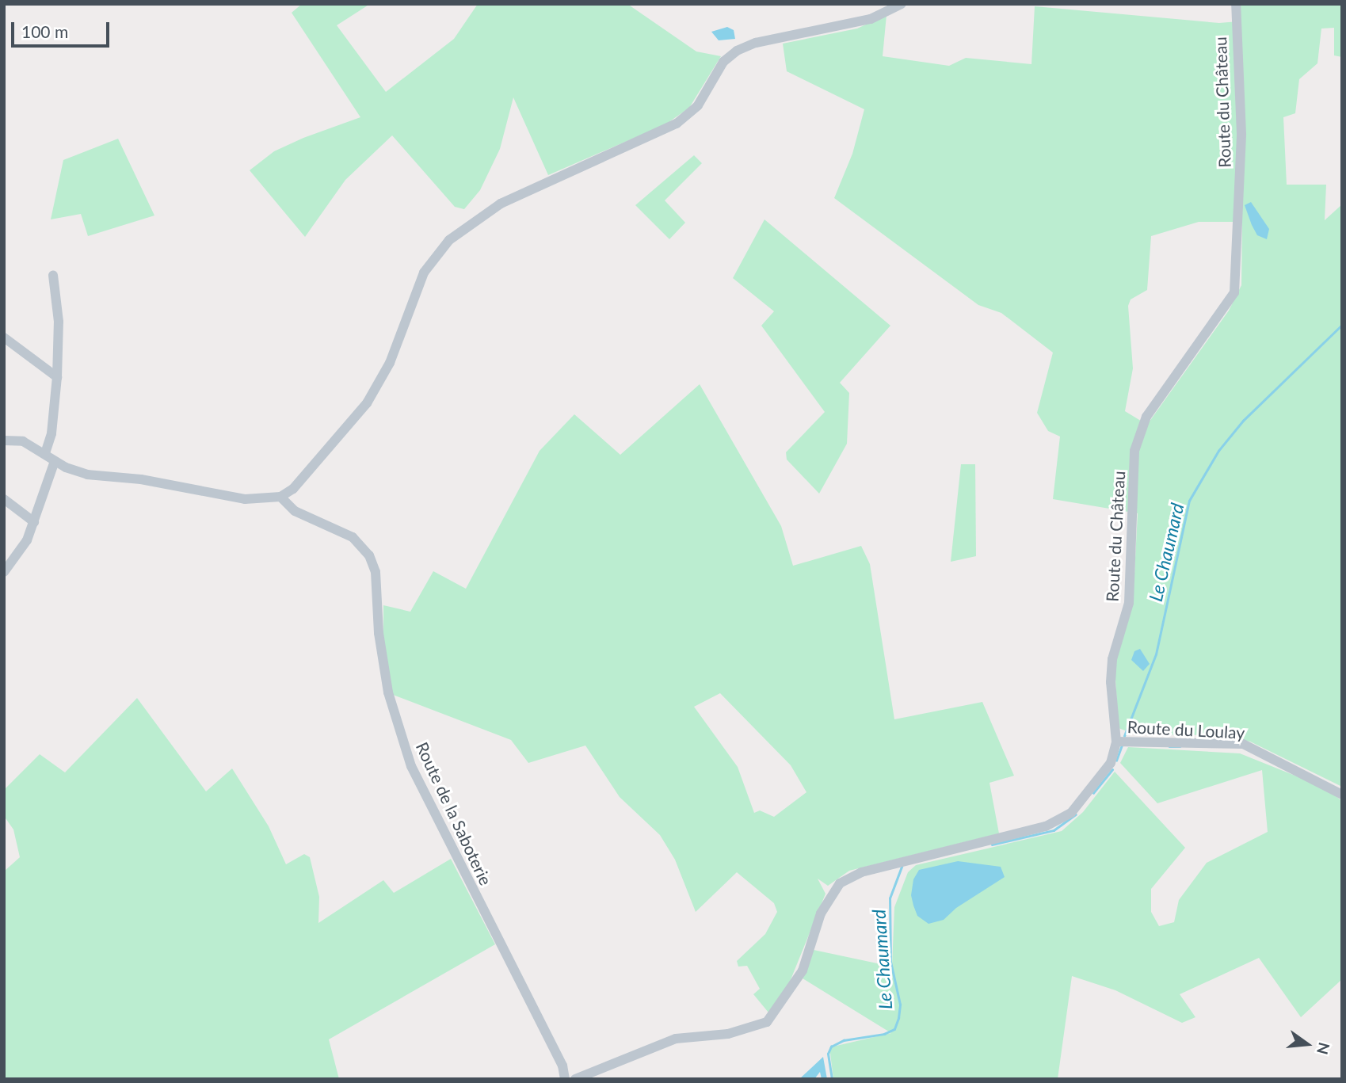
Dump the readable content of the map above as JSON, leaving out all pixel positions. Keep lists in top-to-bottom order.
{
  "streets": {
    "street": ["Route du Château", "Route du Loulay", "Route de la Saboterie"]
  },
  "crossings": [
    ["Route du Château", "Route du Loulay"]
  ],
  "water": ["Le Chaumard"],
  "scale_bar": "100 m",
  "north": "right"
}
